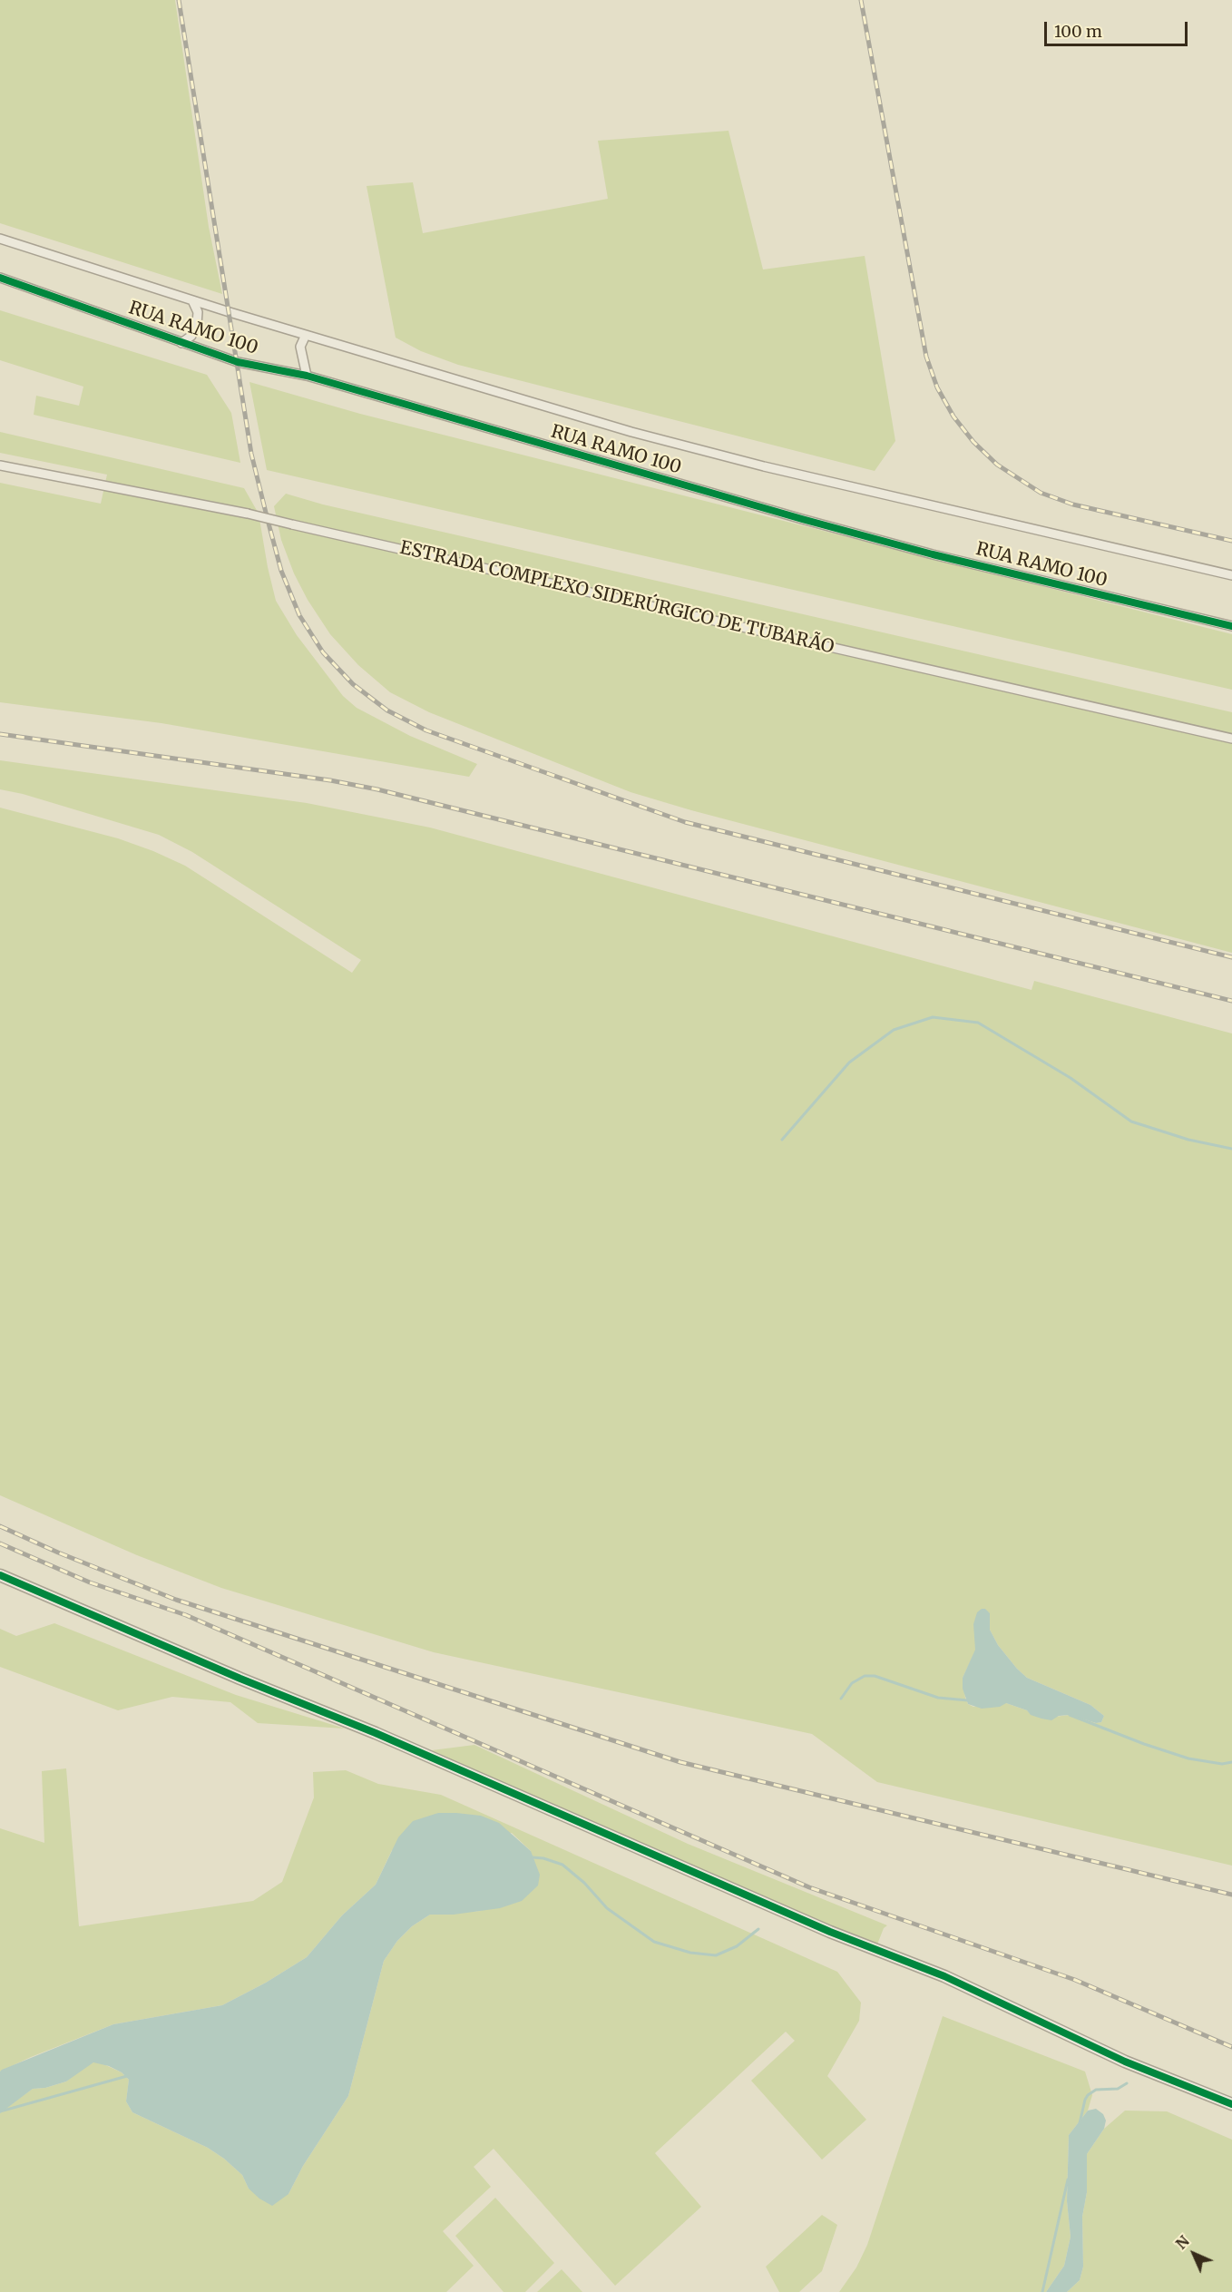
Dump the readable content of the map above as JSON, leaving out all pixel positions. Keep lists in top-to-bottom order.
{
  "streets": {
    "street": ["RUA RAMO 100", "ESTRADA COMPLEXO SIDERÚRGICO DE TUBARÃO"]
  },
  "scale_bar": "100 m",
  "north": "top left"
}
